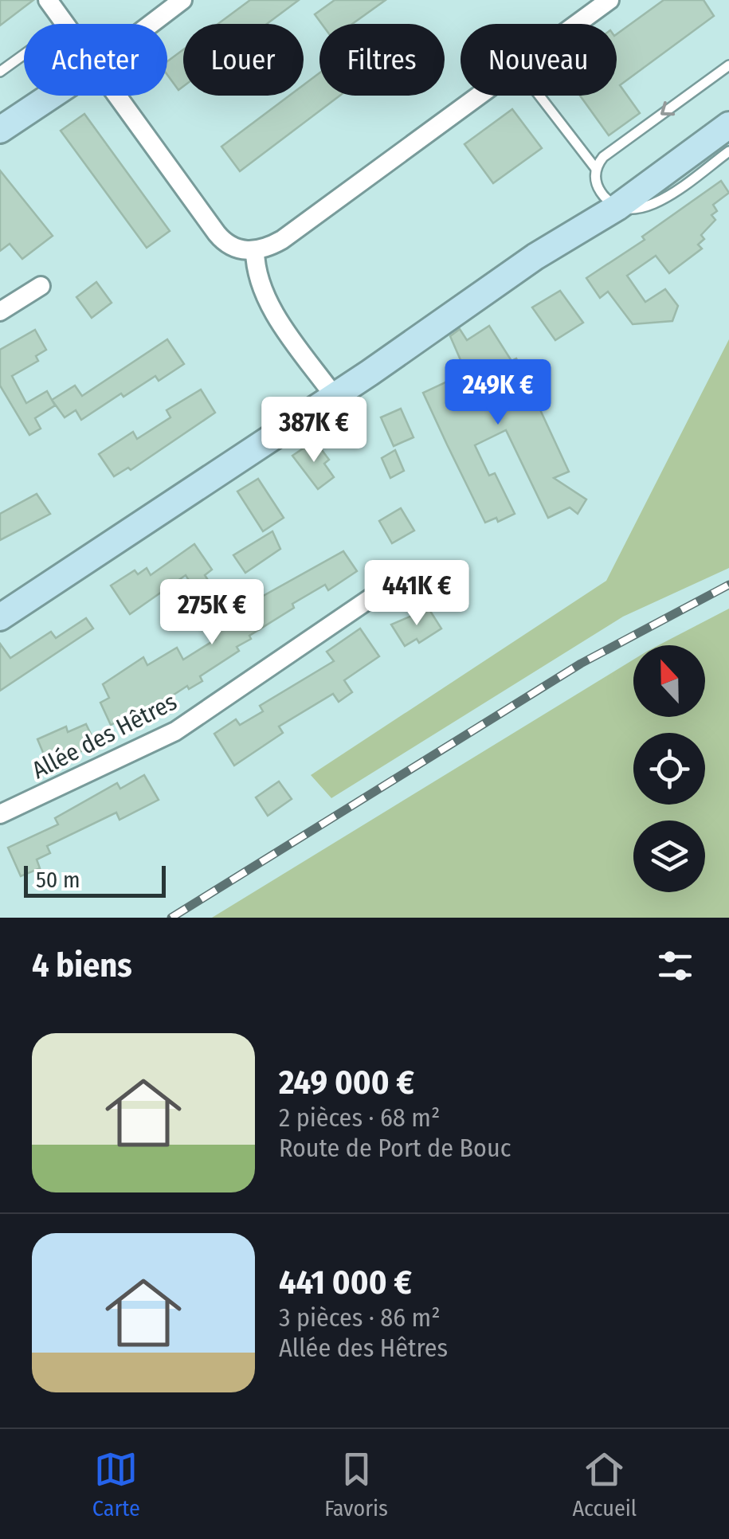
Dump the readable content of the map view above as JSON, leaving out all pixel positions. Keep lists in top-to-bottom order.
{
  "streets": {
    "street": ["Allée des Hêtres"]
  },
  "scale_bar": "50 m",
  "north": "top",
  "page": {
    "chip": [
      "Acheter",
      "Louer",
      "Filtres",
      "Nouveau"
    ],
    "price": [
      "249K €",
      "387K €",
      "441K €",
      "275K €"
    ],
    "scale": "50 m",
    "heading": "4 biens",
    "list": [
      {
        "name": "249 000 €",
        "note": "2 pièces · 68 m² · Route de Port de Bouc"
      },
      {
        "name": "441 000 €",
        "note": "3 pièces · 86 m² · Allée des Hêtres"
      }
    ],
    "tabs": ["Carte", "Favoris", "Accueil"]
  }
}
